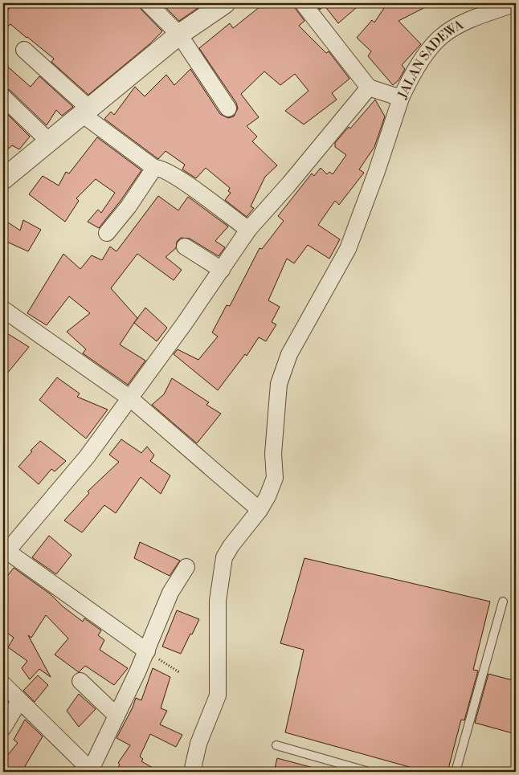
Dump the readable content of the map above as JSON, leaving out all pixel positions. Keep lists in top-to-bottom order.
{
  "streets": {
    "street": ["JALAN SADEWA"]
  }
}
